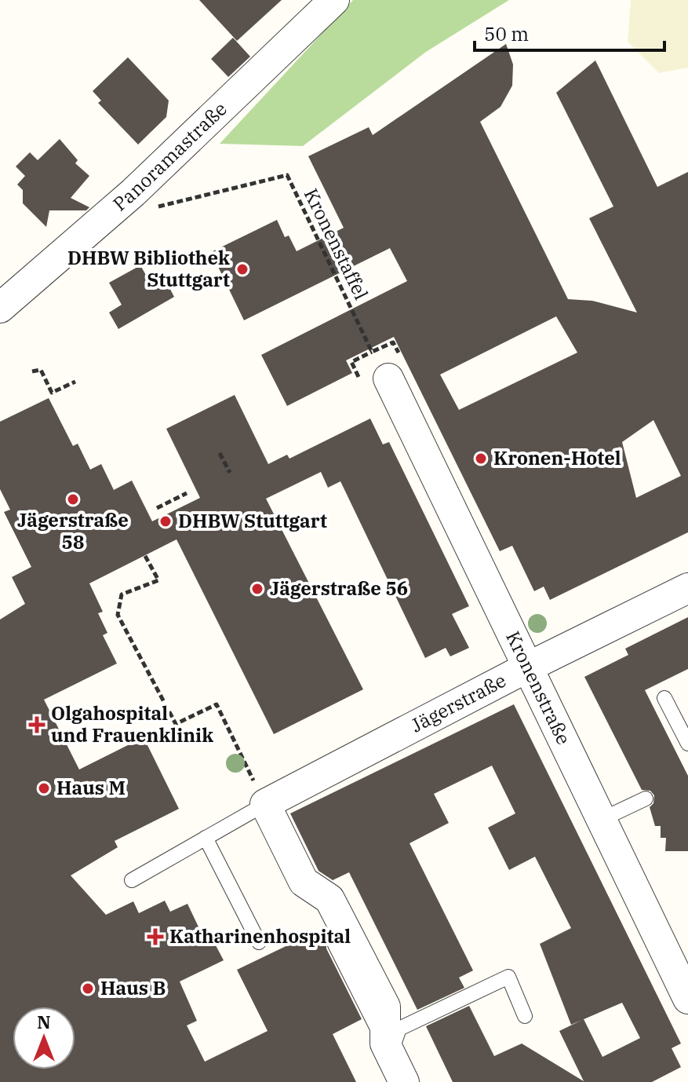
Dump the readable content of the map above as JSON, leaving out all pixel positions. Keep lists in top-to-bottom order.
{
  "streets": {
    "street": ["Panoramastraße", "Kronenstraße", "Jägerstraße"],
    "path": ["Kronenstaffel"]
  },
  "crossings": [
    ["Kronenstraße", "Jägerstraße"]
  ],
  "places": {
    "other": [
      "DHBW Bibliothek Stuttgart",
      "Kronen-Hotel",
      "Jägerstraße 58",
      "DHBW Stuttgart",
      "Jägerstraße 56",
      "Haus M",
      "Haus B"
    ],
    "health": ["Olgahospital und Frauenklinik", "Katharinenhospital"]
  },
  "scale_bar": "50 m",
  "north": "top"
}
